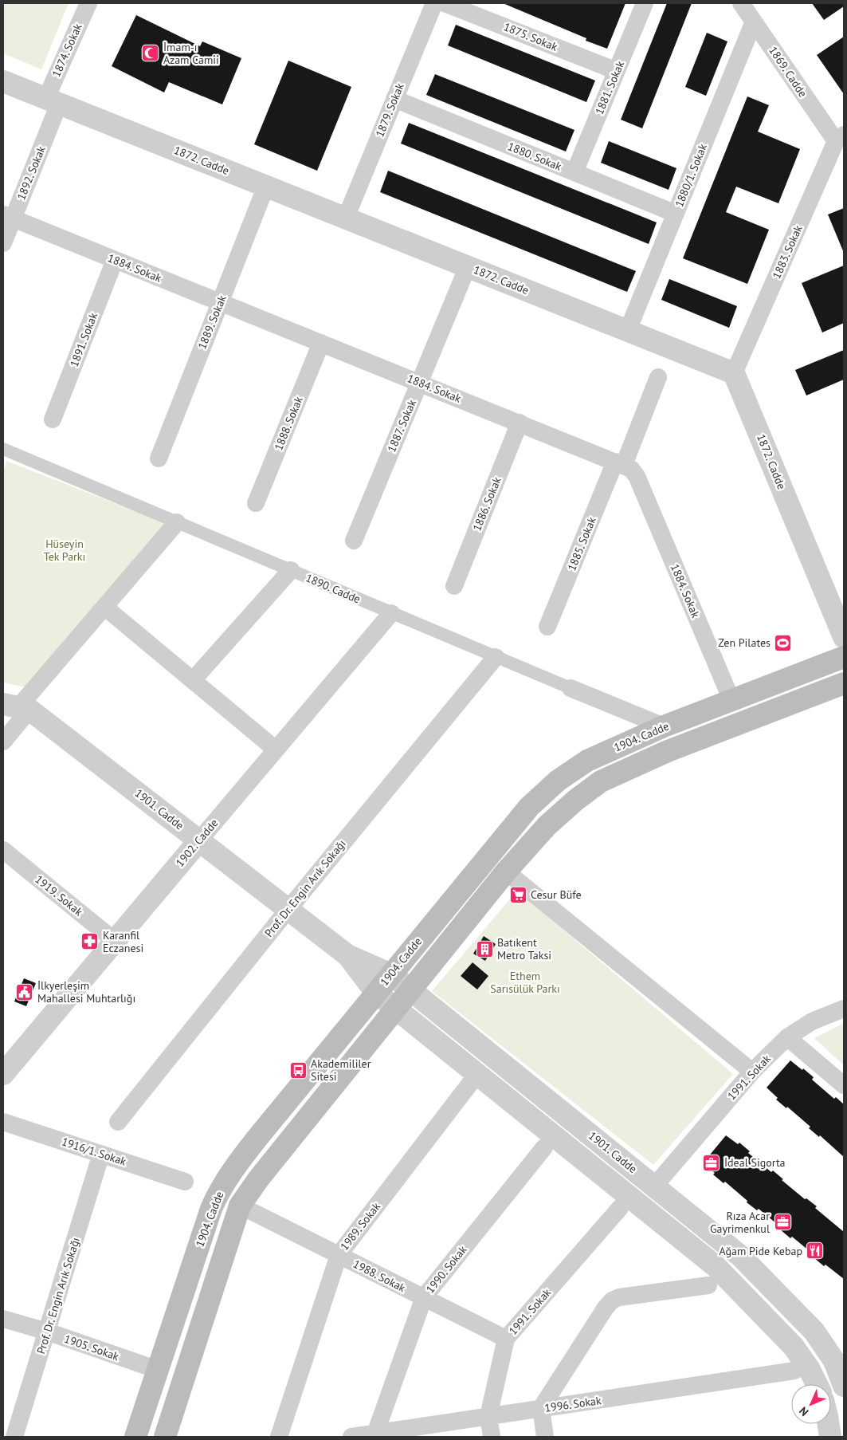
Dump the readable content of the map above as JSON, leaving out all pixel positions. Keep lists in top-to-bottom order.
{
  "streets": {
    "main road": ["1904. Cadde"],
    "street": [
      "1875. Sokak",
      "1874. Sokak",
      "1869. Cadde",
      "1881. Sokak",
      "1879. Sokak",
      "1880. Sokak",
      "1872. Cadde",
      "1892. Sokak",
      "1880/1. Sokak",
      "1883. Sokak",
      "1884. Sokak",
      "1889. Sokak",
      "1891. Sokak",
      "1888. Sokak",
      "1887. Sokak",
      "1886. Sokak",
      "1885. Sokak",
      "1890. Cadde",
      "1901. Cadde",
      "1902. Cadde",
      "Prof. Dr. Engin Arık Sokağı",
      "1919. Sokak",
      "1991. Sokak",
      "1916/1. Sokak",
      "1989. Sokak",
      "1990. Sokak",
      "1988. Sokak",
      "1905. Sokak",
      "1996. Sokak"
    ]
  },
  "crossings": [
    ["1875. Sokak", "1881. Sokak"],
    ["1874. Sokak", "1872. Cadde"],
    ["1874. Sokak", "1892. Sokak"],
    ["1869. Cadde", "1880/1. Sokak"],
    ["1869. Cadde", "1883. Sokak"],
    ["1881. Sokak", "1880. Sokak"],
    ["1879. Sokak", "1880. Sokak"],
    ["1879. Sokak", "1872. Cadde"],
    ["1880. Sokak", "1880/1. Sokak"],
    ["1872. Cadde", "1892. Sokak"],
    ["1872. Cadde", "1880/1. Sokak"],
    ["1872. Cadde", "1883. Sokak"],
    ["1872. Cadde", "1889. Sokak"],
    ["1872. Cadde", "1887. Sokak"],
    ["1892. Sokak", "1884. Sokak"],
    ["1884. Sokak", "1889. Sokak"],
    ["1884. Sokak", "1891. Sokak"],
    ["1884. Sokak", "1888. Sokak"],
    ["1884. Sokak", "1887. Sokak"],
    ["1884. Sokak", "1886. Sokak"],
    ["1884. Sokak", "1885. Sokak"],
    ["1884. Sokak", "1904. Cadde"],
    ["1890. Cadde", "1904. Cadde"],
    ["1890. Cadde", "1902. Cadde"],
    ["1890. Cadde", "Prof. Dr. Engin Arık Sokağı"],
    ["1904. Cadde", "1901. Cadde"],
    ["1904. Cadde", "1905. Sokak"],
    ["1901. Cadde", "1902. Cadde"],
    ["1901. Cadde", "Prof. Dr. Engin Arık Sokağı"],
    ["1901. Cadde", "1991. Sokak"],
    ["1902. Cadde", "1919. Sokak"],
    ["Prof. Dr. Engin Arık Sokağı", "1916/1. Sokak"],
    ["Prof. Dr. Engin Arık Sokağı", "1905. Sokak"],
    ["1991. Sokak", "1988. Sokak"],
    ["1991. Sokak", "1996. Sokak"],
    ["1989. Sokak", "1988. Sokak"],
    ["1990. Sokak", "1988. Sokak"],
    ["1990. Sokak", "1996. Sokak"]
  ],
  "parks": ["Hüseyin Tek Parkı", "Ethem Sarısülük Parkı"],
  "places": {
    "mosque": ["İmam-ı Azam Camii"],
    "sports": ["Zen Pilates"],
    "supermarket": ["Cesur Büfe"],
    "pharmacy": ["Karanfil Eczanesi"],
    "building": ["Batıkent Metro Taksi"],
    "public building": ["İlkyerleşim Mahallesi Muhtarlığı"],
    "bus stop": ["Akademililer Sitesi"],
    "office": ["İdeal Sigorta", "Rıza Acar Gayrimenkul"],
    "restaurant": ["Ağam Pide Kebap"]
  },
  "north": "bottom left"
}
